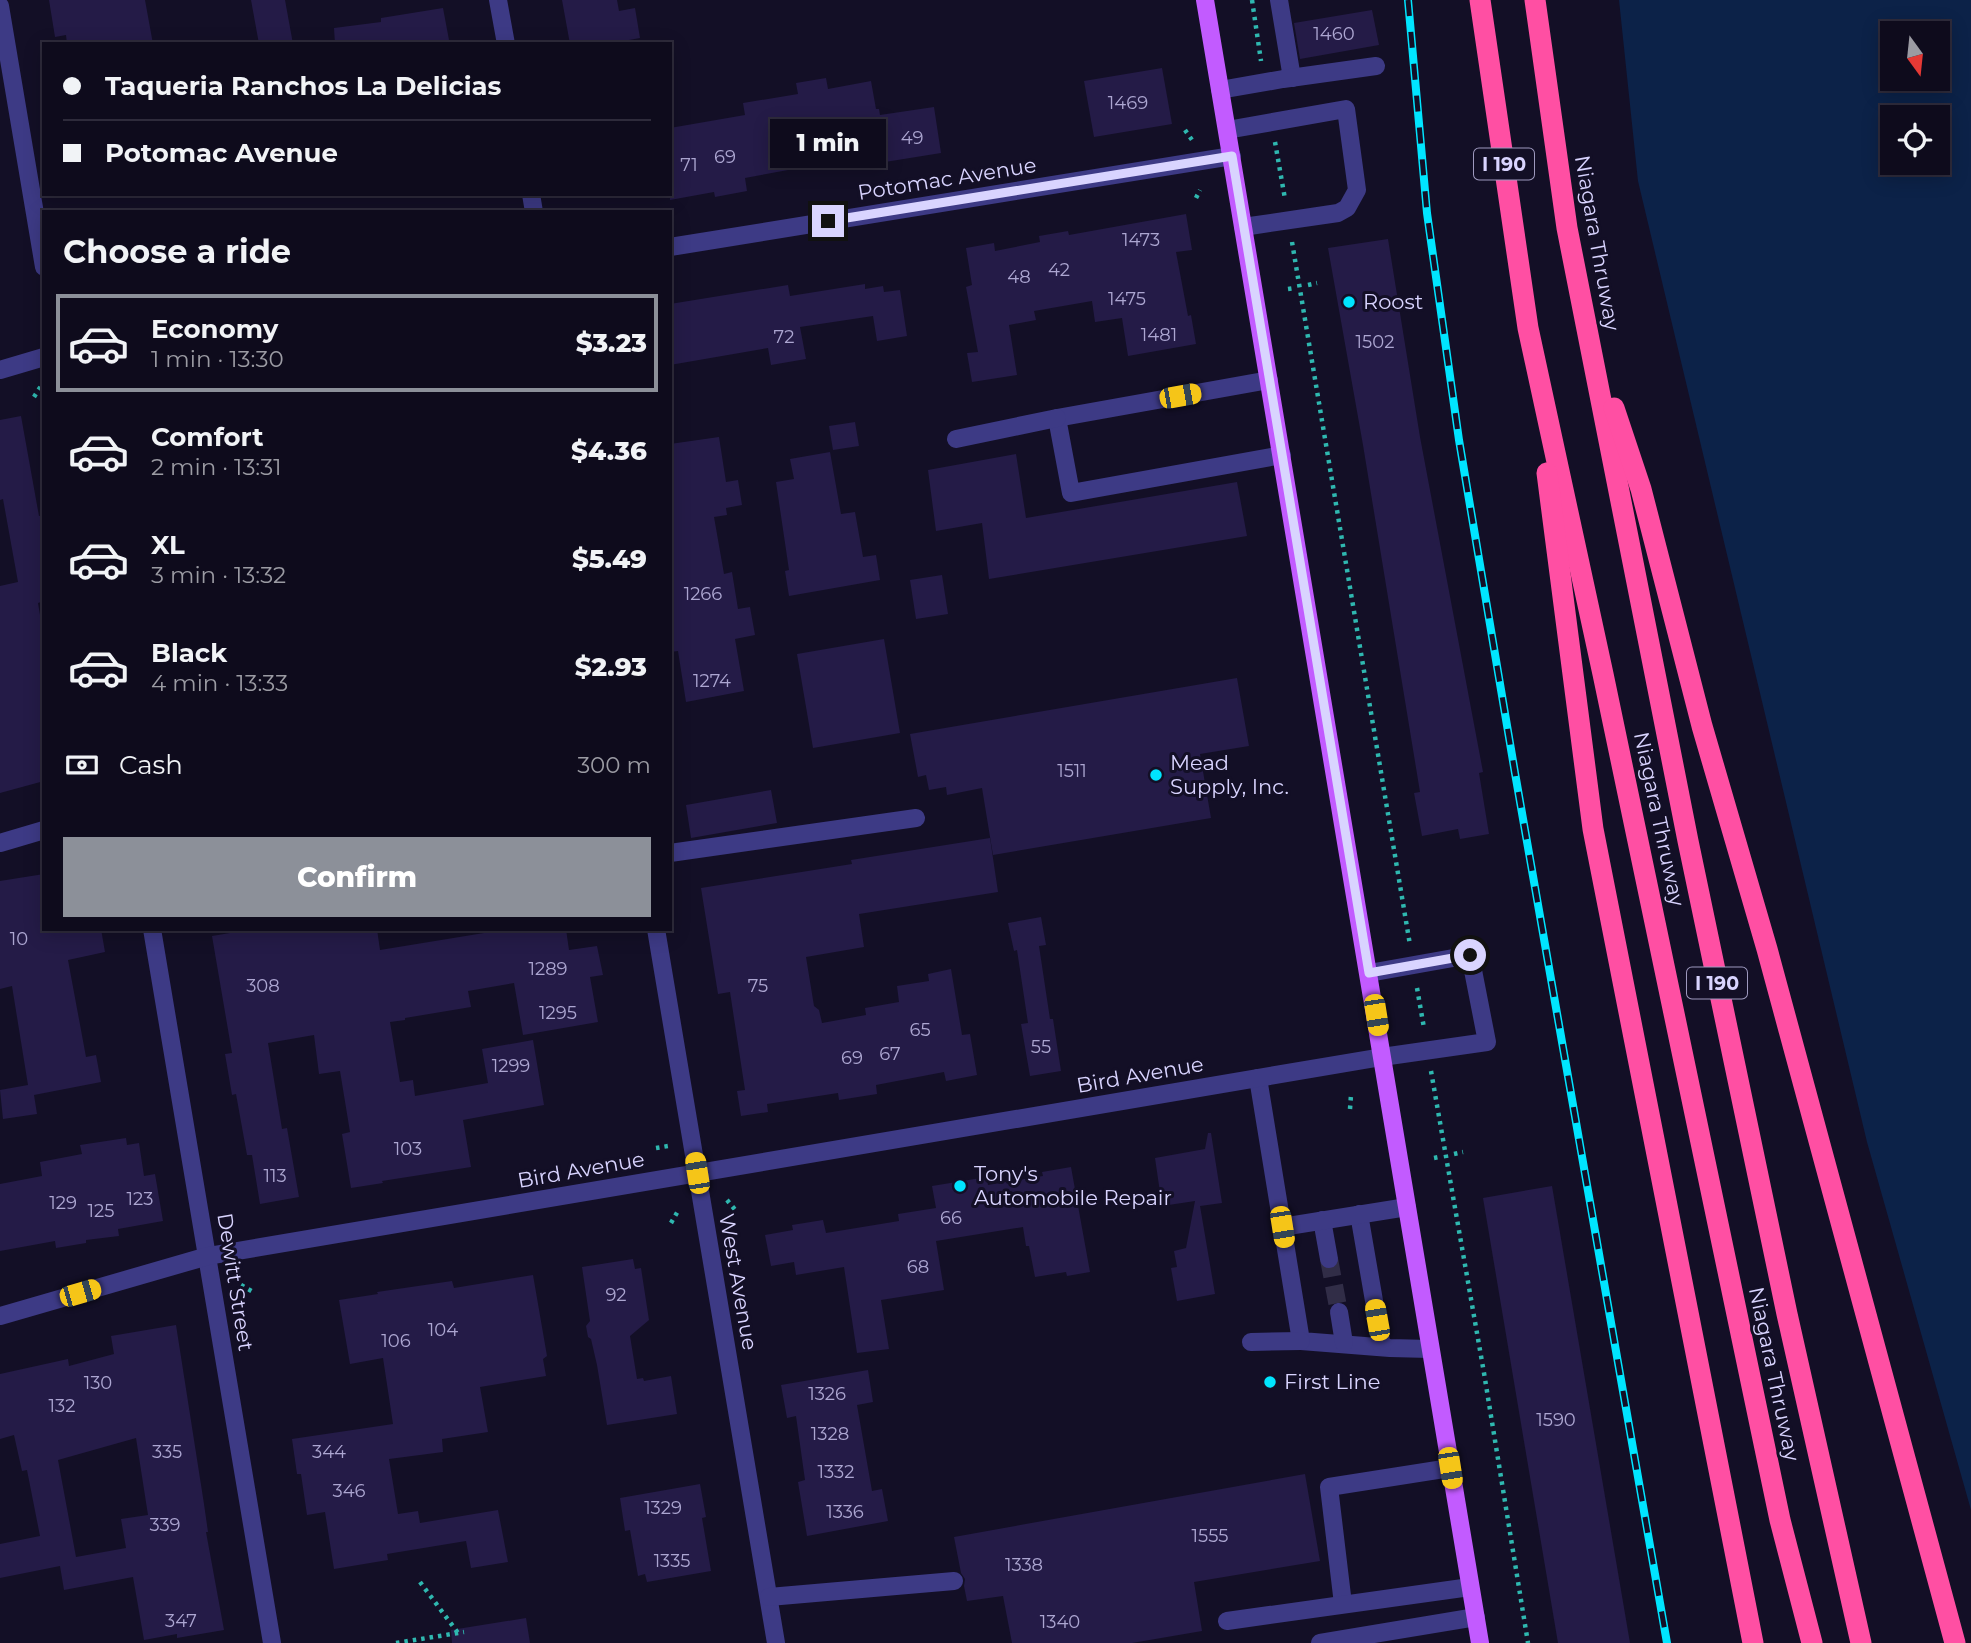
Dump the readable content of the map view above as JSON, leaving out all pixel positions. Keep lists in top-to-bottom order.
{
  "streets": {
    "highway": ["I 190", "Niagara Thruway"],
    "street": [
      "Potomac Avenue",
      "Bird Avenue",
      "Dewitt Street",
      "West Avenue"
    ]
  },
  "crossings": [
    ["Bird Avenue", "Dewitt Street"],
    ["Bird Avenue", "West Avenue"]
  ],
  "places": [
    "Roost",
    "Mead Supply, Inc.",
    "Tony's Automobile Repair",
    "First Line"
  ],
  "house_numbers": [
    "1460",
    "1469",
    "49",
    "69",
    "71",
    "1473",
    "42",
    "48",
    "1475",
    "1481",
    "72",
    "1502",
    "1266",
    "1274",
    "1511",
    "10",
    "1289",
    "308",
    "75",
    "1295",
    "65",
    "55",
    "67",
    "69",
    "1299",
    "103",
    "113",
    "123",
    "129",
    "125",
    "66",
    "68",
    "92",
    "104",
    "106",
    "130",
    "1326",
    "132",
    "1590",
    "1328",
    "335",
    "344",
    "1332",
    "346",
    "1329",
    "1336",
    "339",
    "1555",
    "1335",
    "1338",
    "347",
    "1340"
  ],
  "north": "bottom",
  "page": {
    "banner": ["Taqueria Ranchos La Delicias", "Potomac Avenue"],
    "bubble": "1 min",
    "heading": "Choose a ride",
    "list": [
      {
        "name": "Economy",
        "note": "1 min · 13:30",
        "value": "$3.23"
      },
      {
        "name": "Comfort",
        "note": "2 min · 13:31",
        "value": "$4.36"
      },
      {
        "name": "XL",
        "note": "3 min · 13:32",
        "value": "$5.49"
      },
      {
        "name": "Black",
        "note": "4 min · 13:33",
        "value": "$2.93"
      }
    ],
    "pay": ["Cash", "300 m"],
    "buttons": "Confirm"
  }
}
